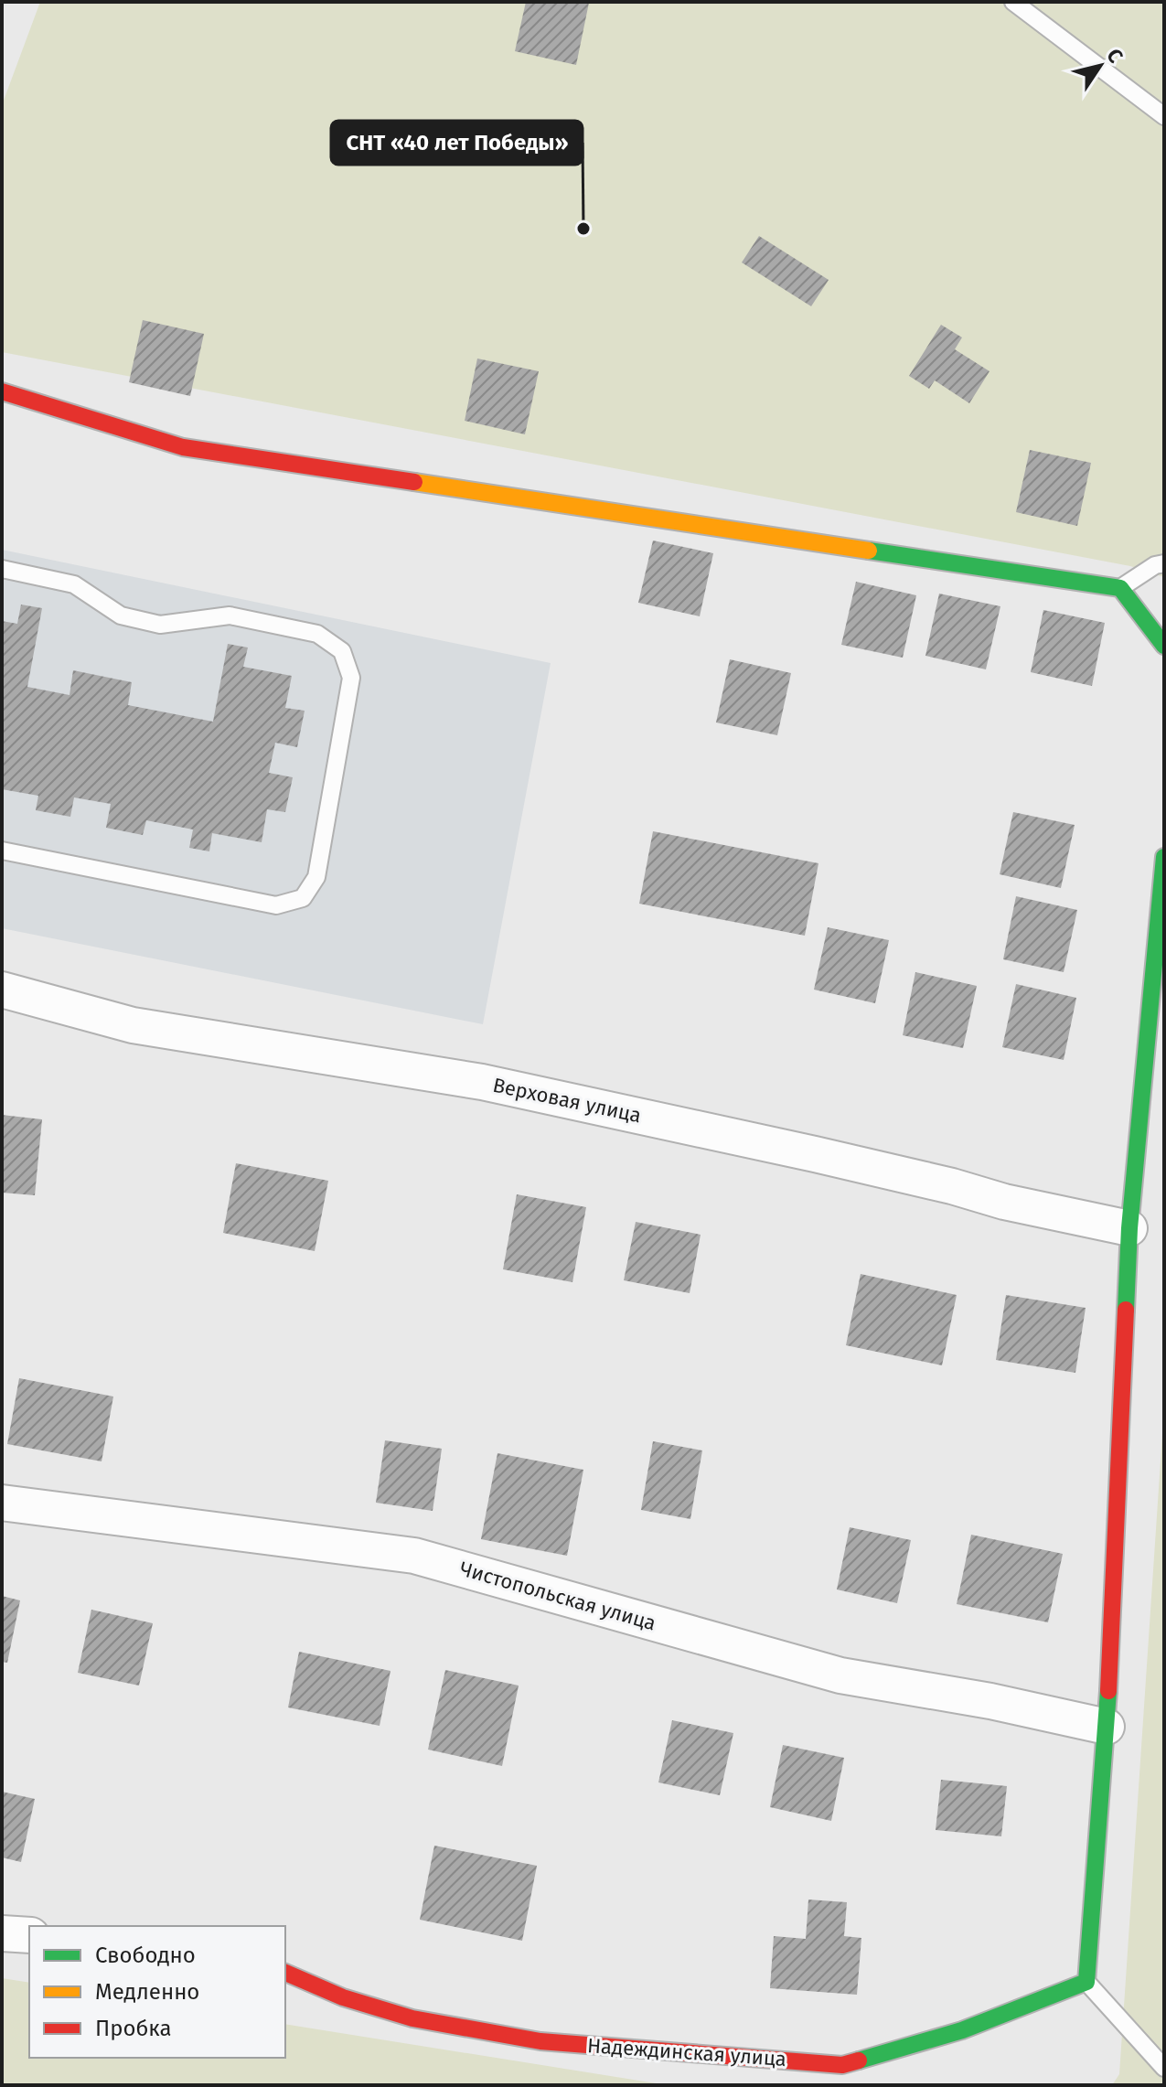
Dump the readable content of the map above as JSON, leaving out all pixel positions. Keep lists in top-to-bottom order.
{
  "streets": {
    "street": ["Верховая улица", "Чистопольская улица", "Надеждинская улица"]
  },
  "places": ["СНТ «40 лет Победы»"],
  "legend": ["Свободно", "Медленно", "Пробка"],
  "north": "top right"
}
